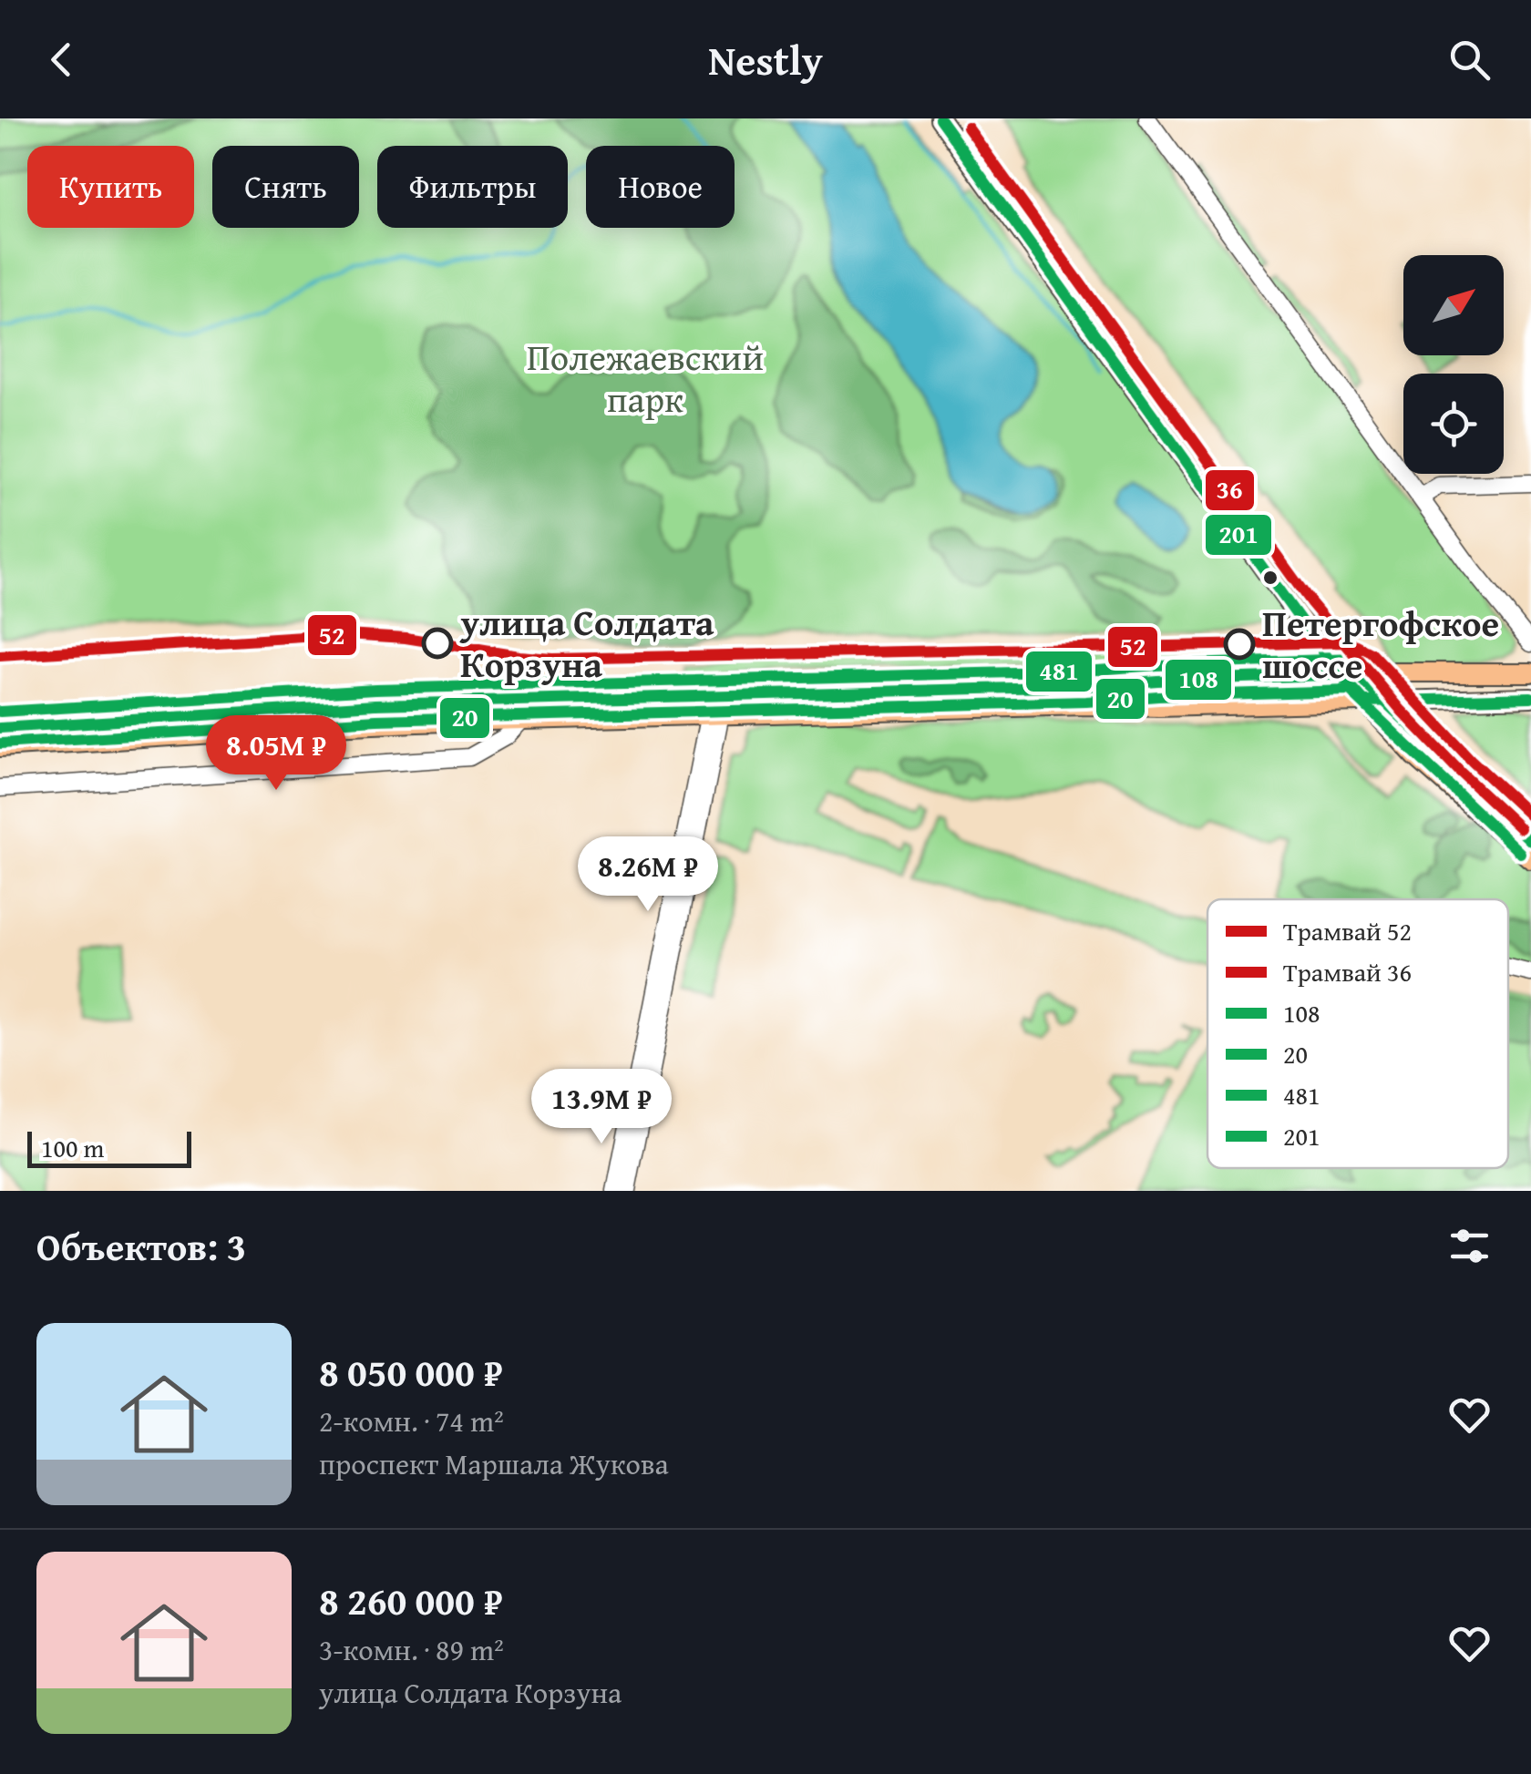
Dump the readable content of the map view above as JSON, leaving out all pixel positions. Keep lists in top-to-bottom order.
{
  "parks": ["Полежаевский парк"],
  "places": ["улица Солдата Корзуна", "Петергофское шоссе"],
  "lines": [
    "transit line 201",
    "tram line 36",
    "tram line 52",
    "transit line 481",
    "transit line 108",
    "transit line 20"
  ],
  "legend": [
    "Трамвай 52",
    "Трамвай 36",
    "108",
    "20",
    "481",
    "201"
  ],
  "scale_bar": "100 m",
  "north": "top right",
  "page": {
    "header": "Nestly",
    "chip": [
      "Купить",
      "Снять",
      "Фильтры",
      "Новое"
    ],
    "price": ["8.05M ₽", "8.26M ₽", "13.9M ₽"],
    "scale": "100 m",
    "heading": "Объектов: 3",
    "list": [
      {
        "name": "8 050 000 ₽",
        "note": "2-комн. · 74 m² · проспект Маршала Жукова"
      },
      {
        "name": "8 260 000 ₽",
        "note": "3-комн. · 89 m² · улица Солдата Корзуна"
      }
    ]
  }
}
